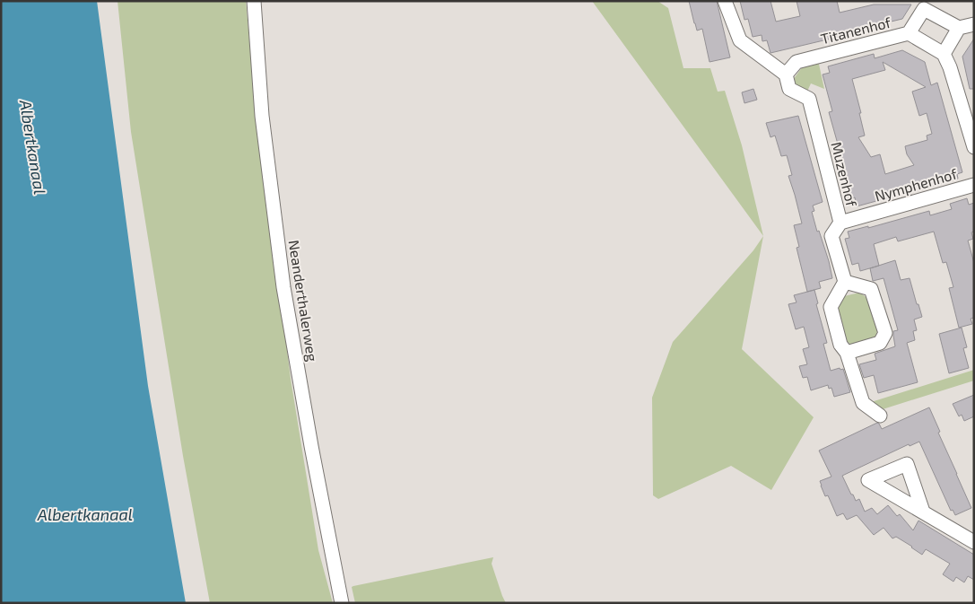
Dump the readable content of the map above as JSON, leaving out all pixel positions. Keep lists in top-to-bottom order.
{
  "streets": {
    "street": [
      "Titanenhof",
      "Muzenhof",
      "Nymphenhof",
      "Neanderthalerweg"
    ]
  },
  "crossings": [
    ["Titanenhof", "Muzenhof"],
    ["Muzenhof", "Nymphenhof"]
  ],
  "water": ["Albertkanaal"]
}
